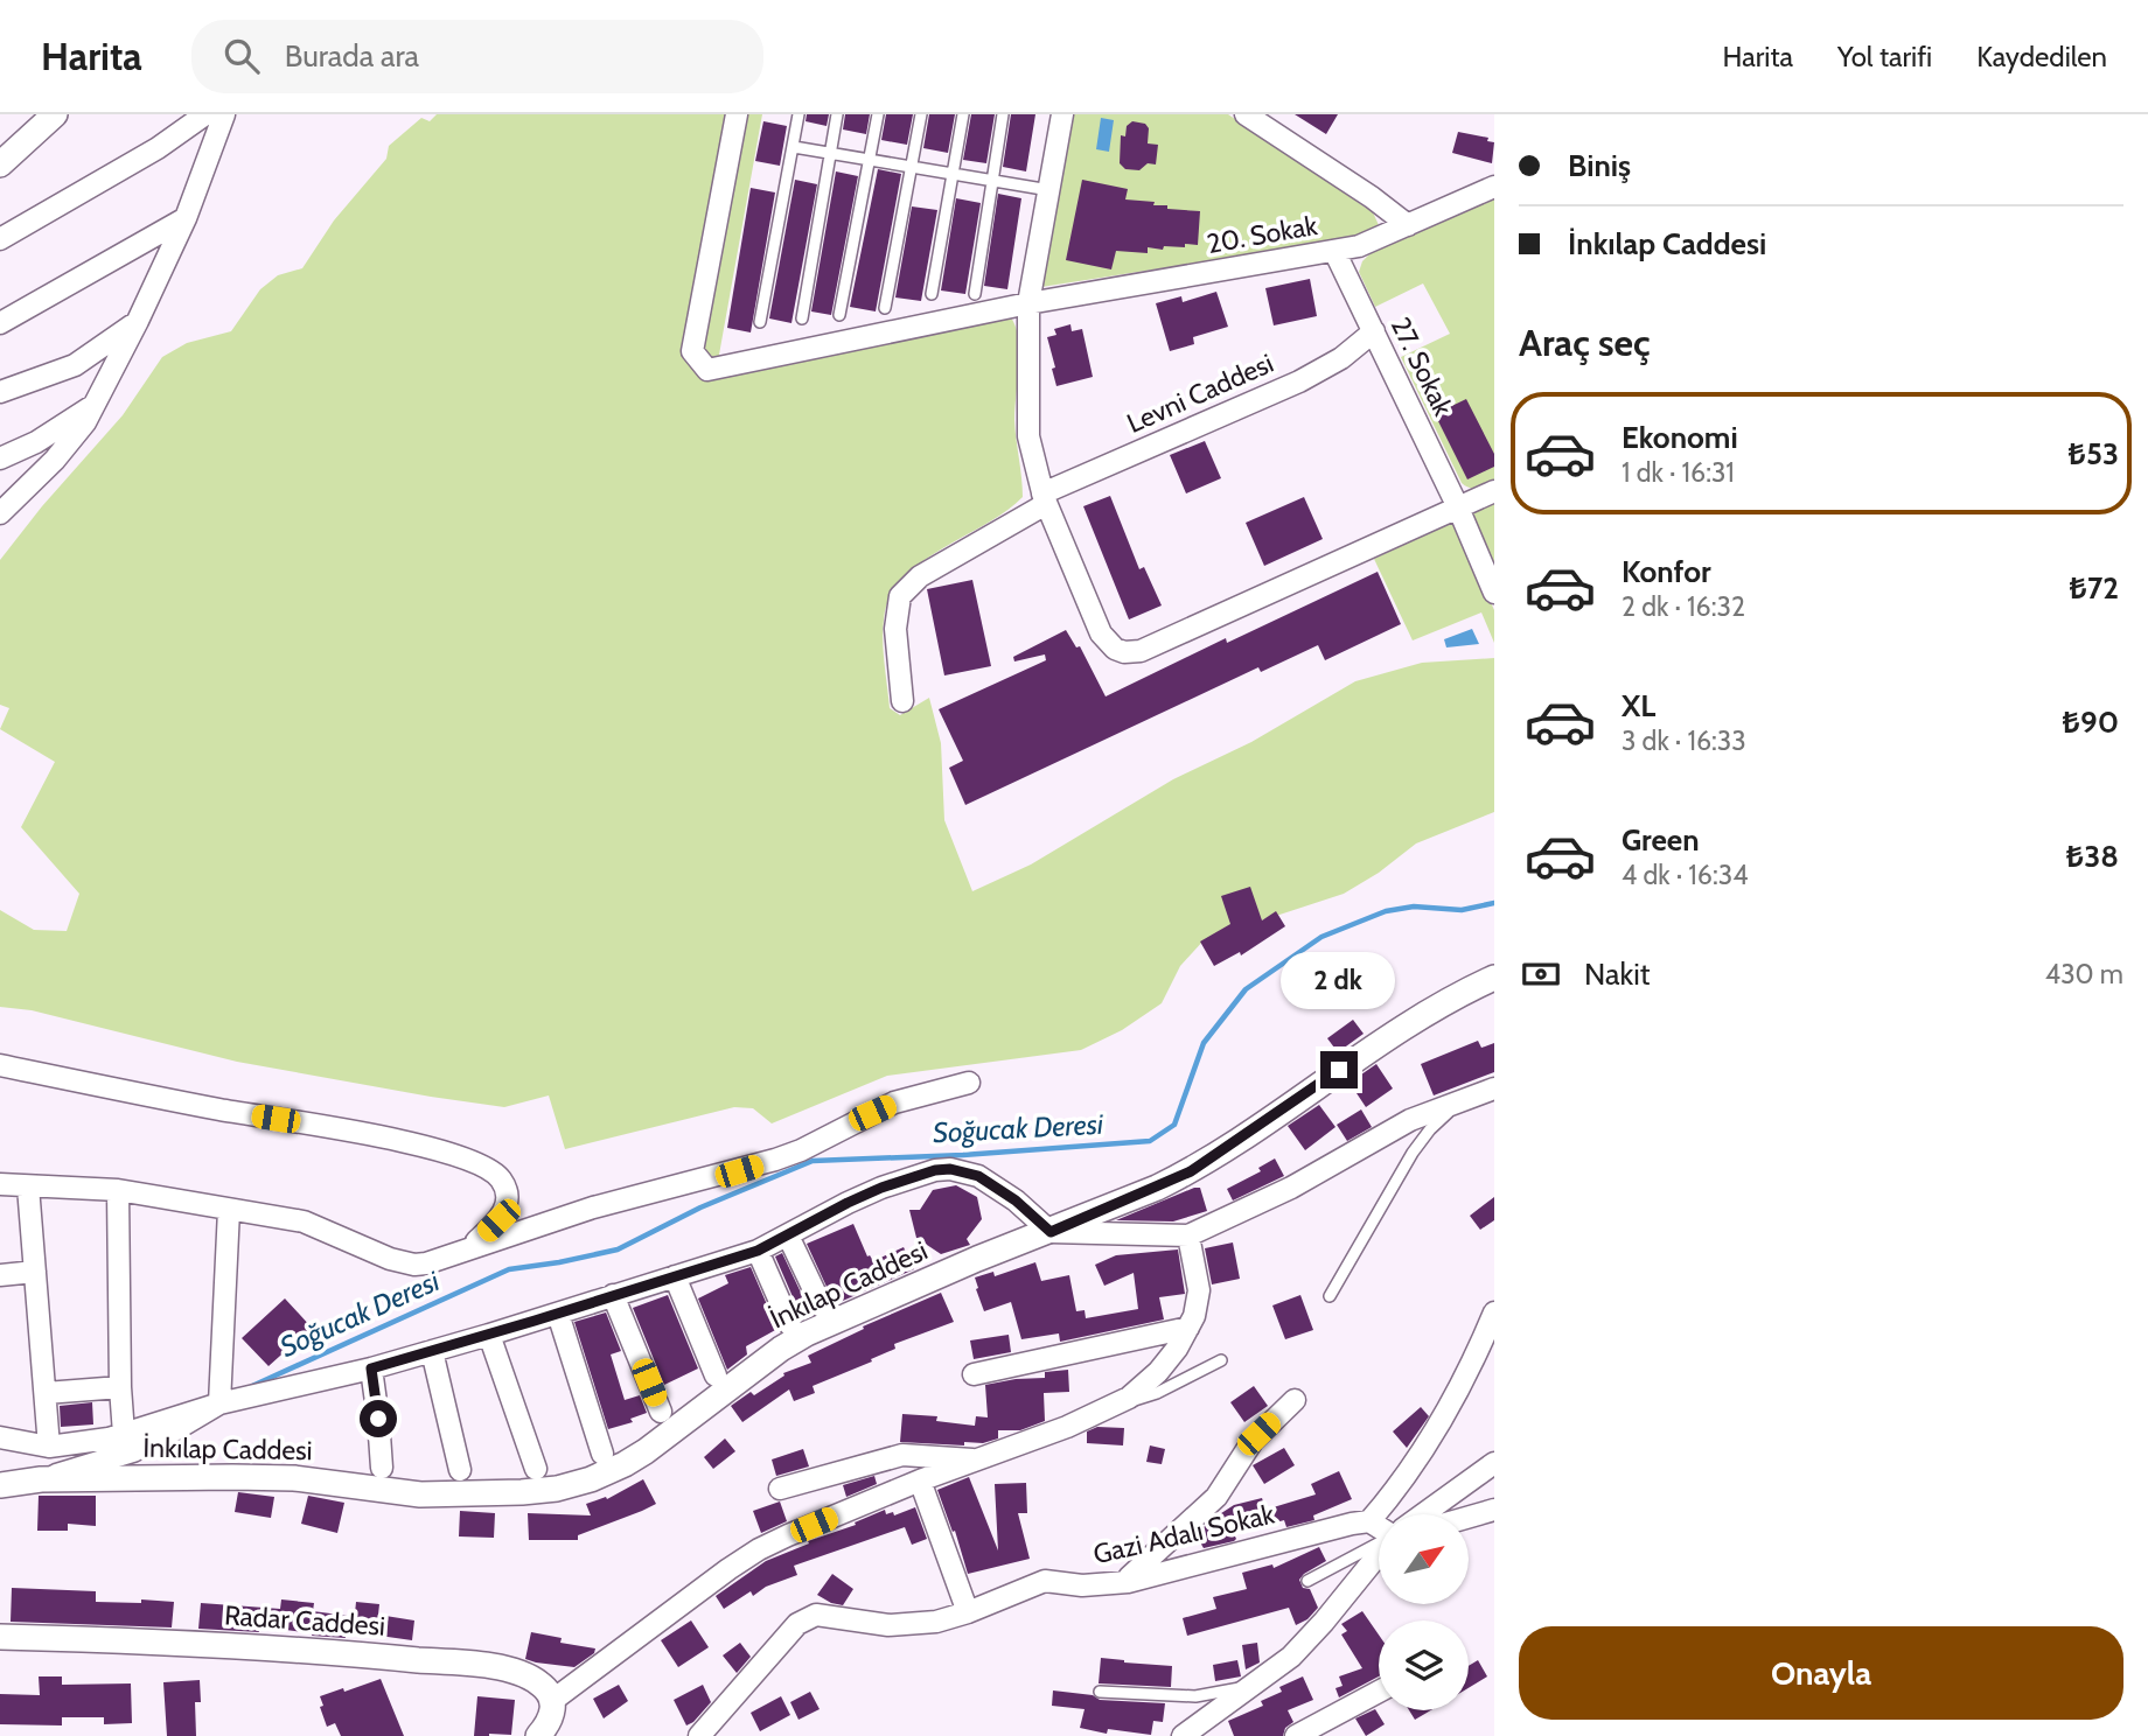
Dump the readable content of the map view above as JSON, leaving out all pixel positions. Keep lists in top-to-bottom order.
{
  "streets": {
    "street": [
      "20. Sokak",
      "27. Sokak",
      "Levni Caddesi",
      "İnkılap Caddesi",
      "Gazi Adalı Sokak",
      "Radar Caddesi"
    ]
  },
  "crossings": [
    ["20. Sokak", "27. Sokak"],
    ["27. Sokak", "Levni Caddesi"]
  ],
  "water": ["Soğucak Deresi"],
  "north": "top right",
  "page": {
    "header": "Harita",
    "search": "Burada ara",
    "nav": ["Harita", "Yol tarifi", "Kaydedilen"],
    "banner": ["Biniş", "İnkılap Caddesi"],
    "heading": "Araç seç",
    "list": [
      {
        "name": "Ekonomi",
        "note": "1 dk · 16:31",
        "value": "₺53"
      },
      {
        "name": "Konfor",
        "note": "2 dk · 16:32",
        "value": "₺72"
      },
      {
        "name": "XL",
        "note": "3 dk · 16:33",
        "value": "₺90"
      },
      {
        "name": "Green",
        "note": "4 dk · 16:34",
        "value": "₺38"
      }
    ],
    "pay": ["Nakit", "430 m"],
    "bubble": "2 dk",
    "buttons": "Onayla"
  }
}
